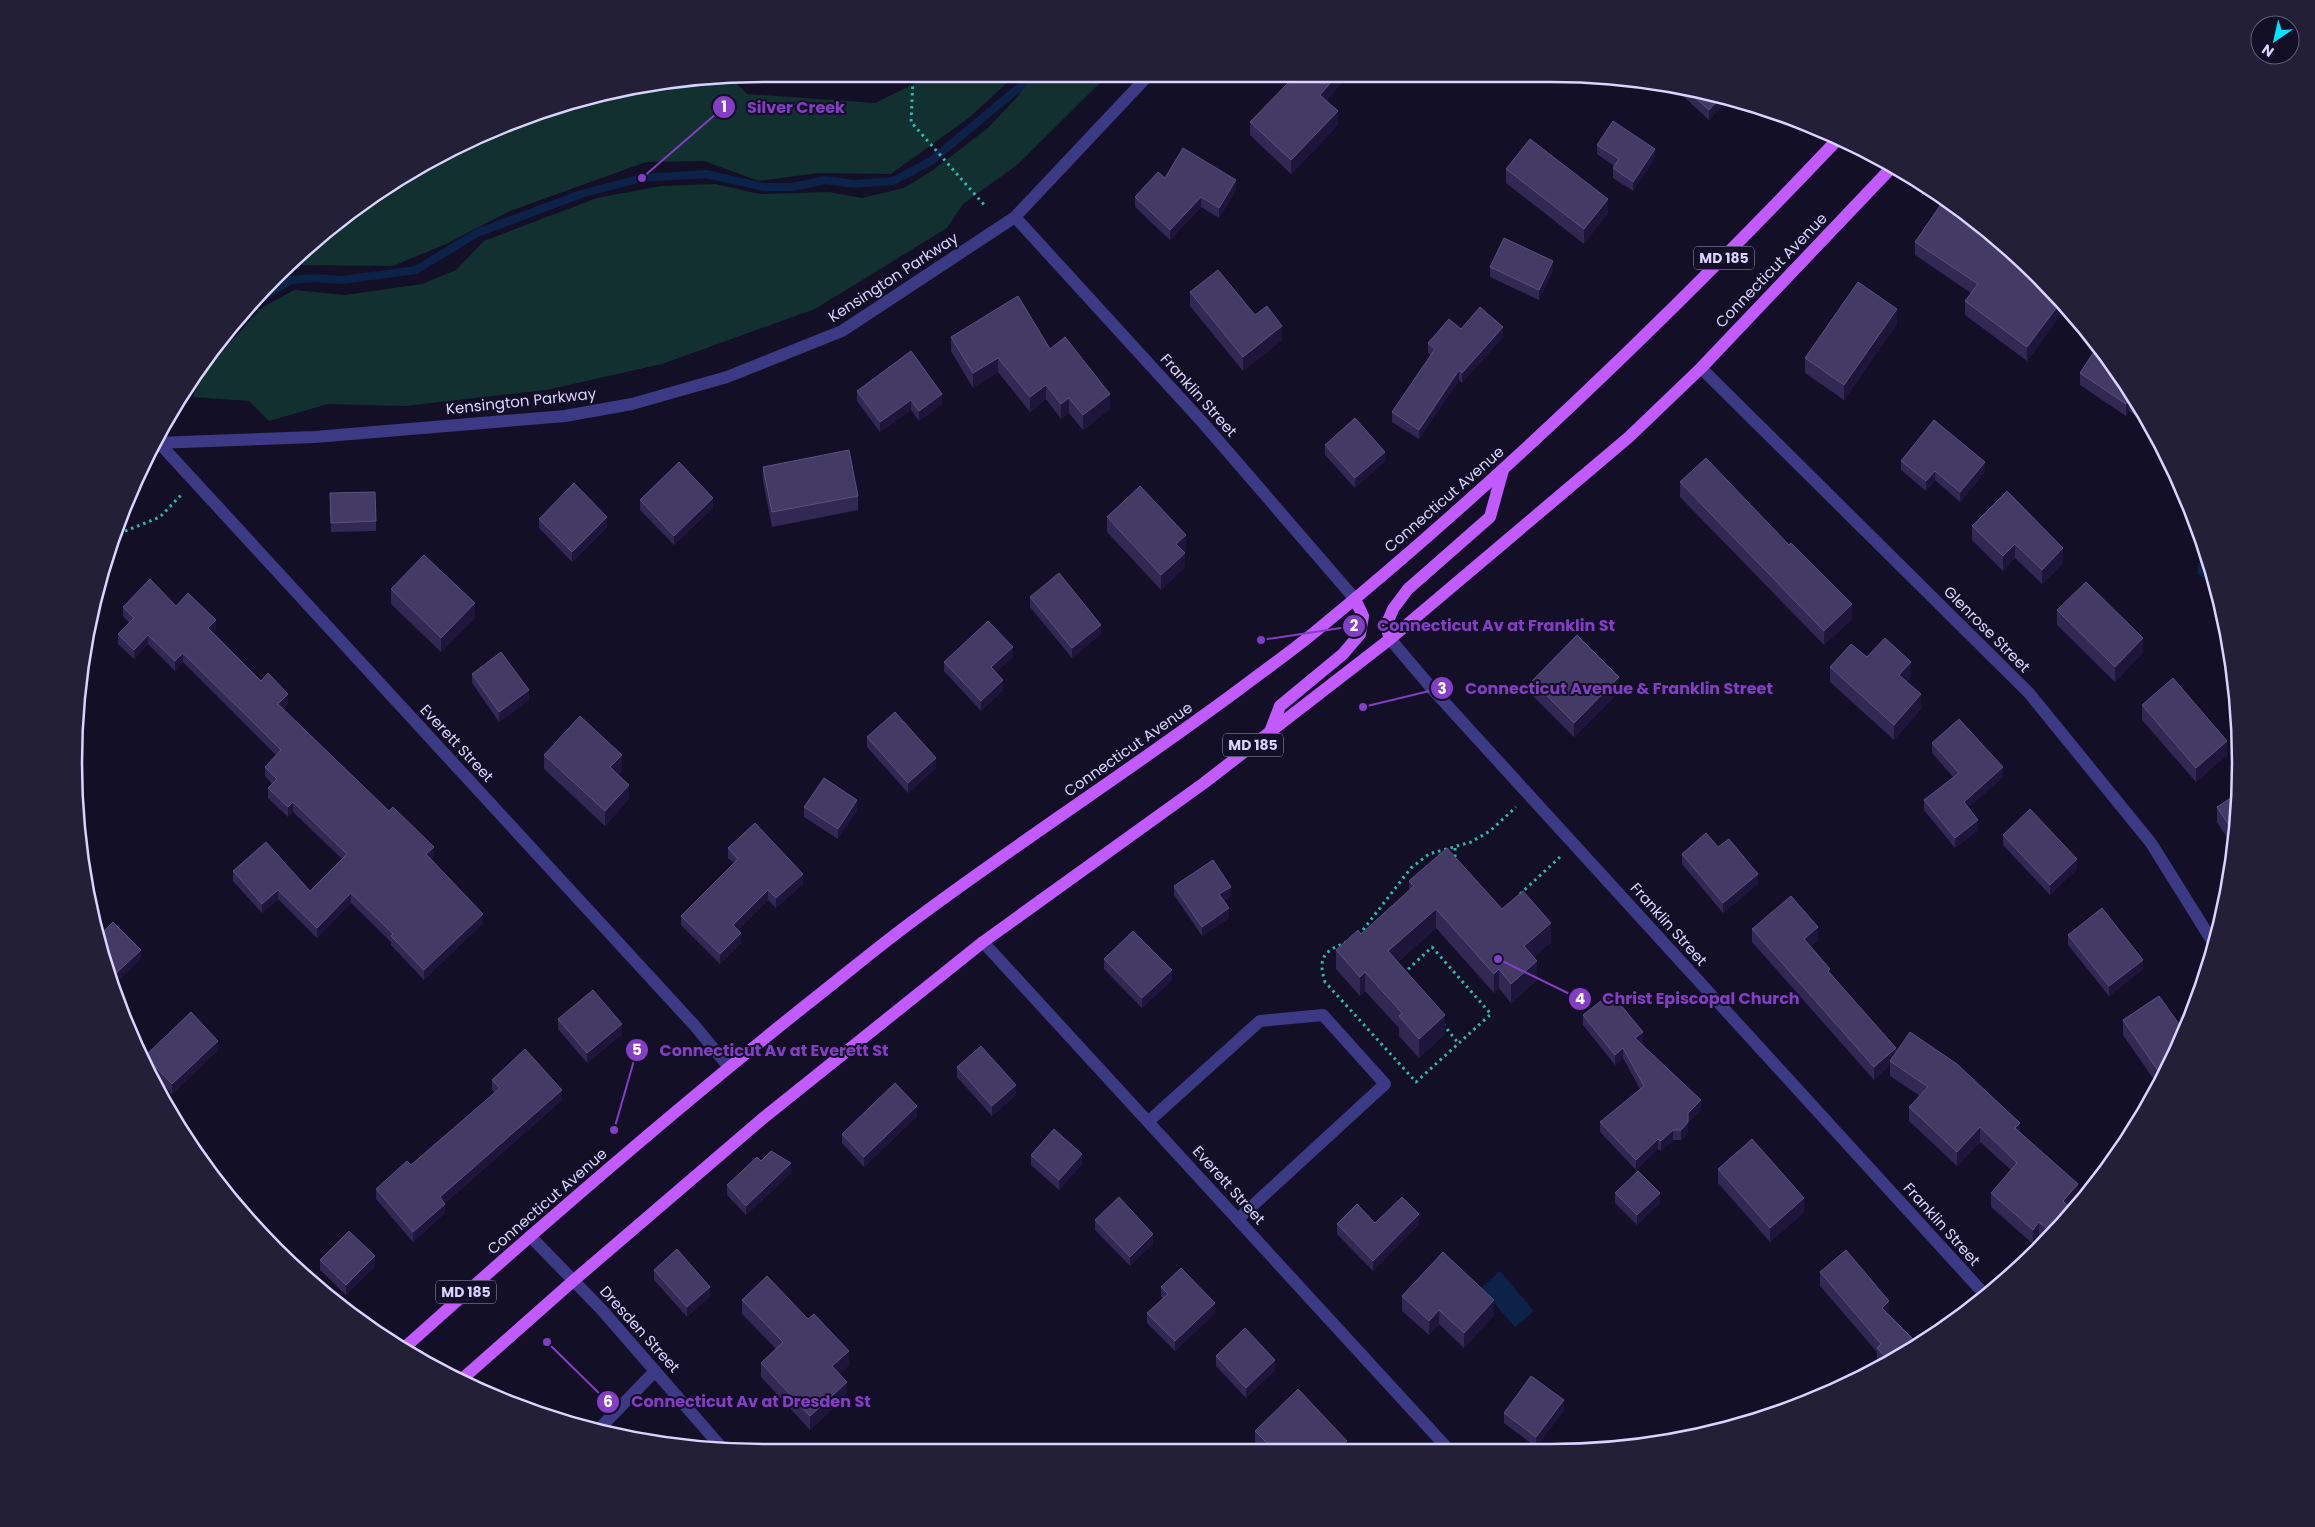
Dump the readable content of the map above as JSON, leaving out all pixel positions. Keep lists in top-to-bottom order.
{
  "streets": {
    "main road": ["MD 185", "Connecticut Avenue"],
    "street": [
      "Kensington Parkway",
      "Franklin Street",
      "Glenrose Street",
      "Everett Street",
      "Dresden Street"
    ]
  },
  "crossings": [
    ["Connecticut Avenue", "Franklin Street"],
    ["Connecticut Avenue", "Glenrose Street"],
    ["Connecticut Avenue", "Everett Street"],
    ["Connecticut Avenue", "Dresden Street"],
    ["Kensington Parkway", "Franklin Street"]
  ],
  "places": [
    "Silver Creek",
    "Connecticut Av at Franklin St",
    "Connecticut Avenue & Franklin Street",
    "Christ Episcopal Church",
    "Connecticut Av at Everett St",
    "Connecticut Av at Dresden St"
  ],
  "north": "bottom left"
}
